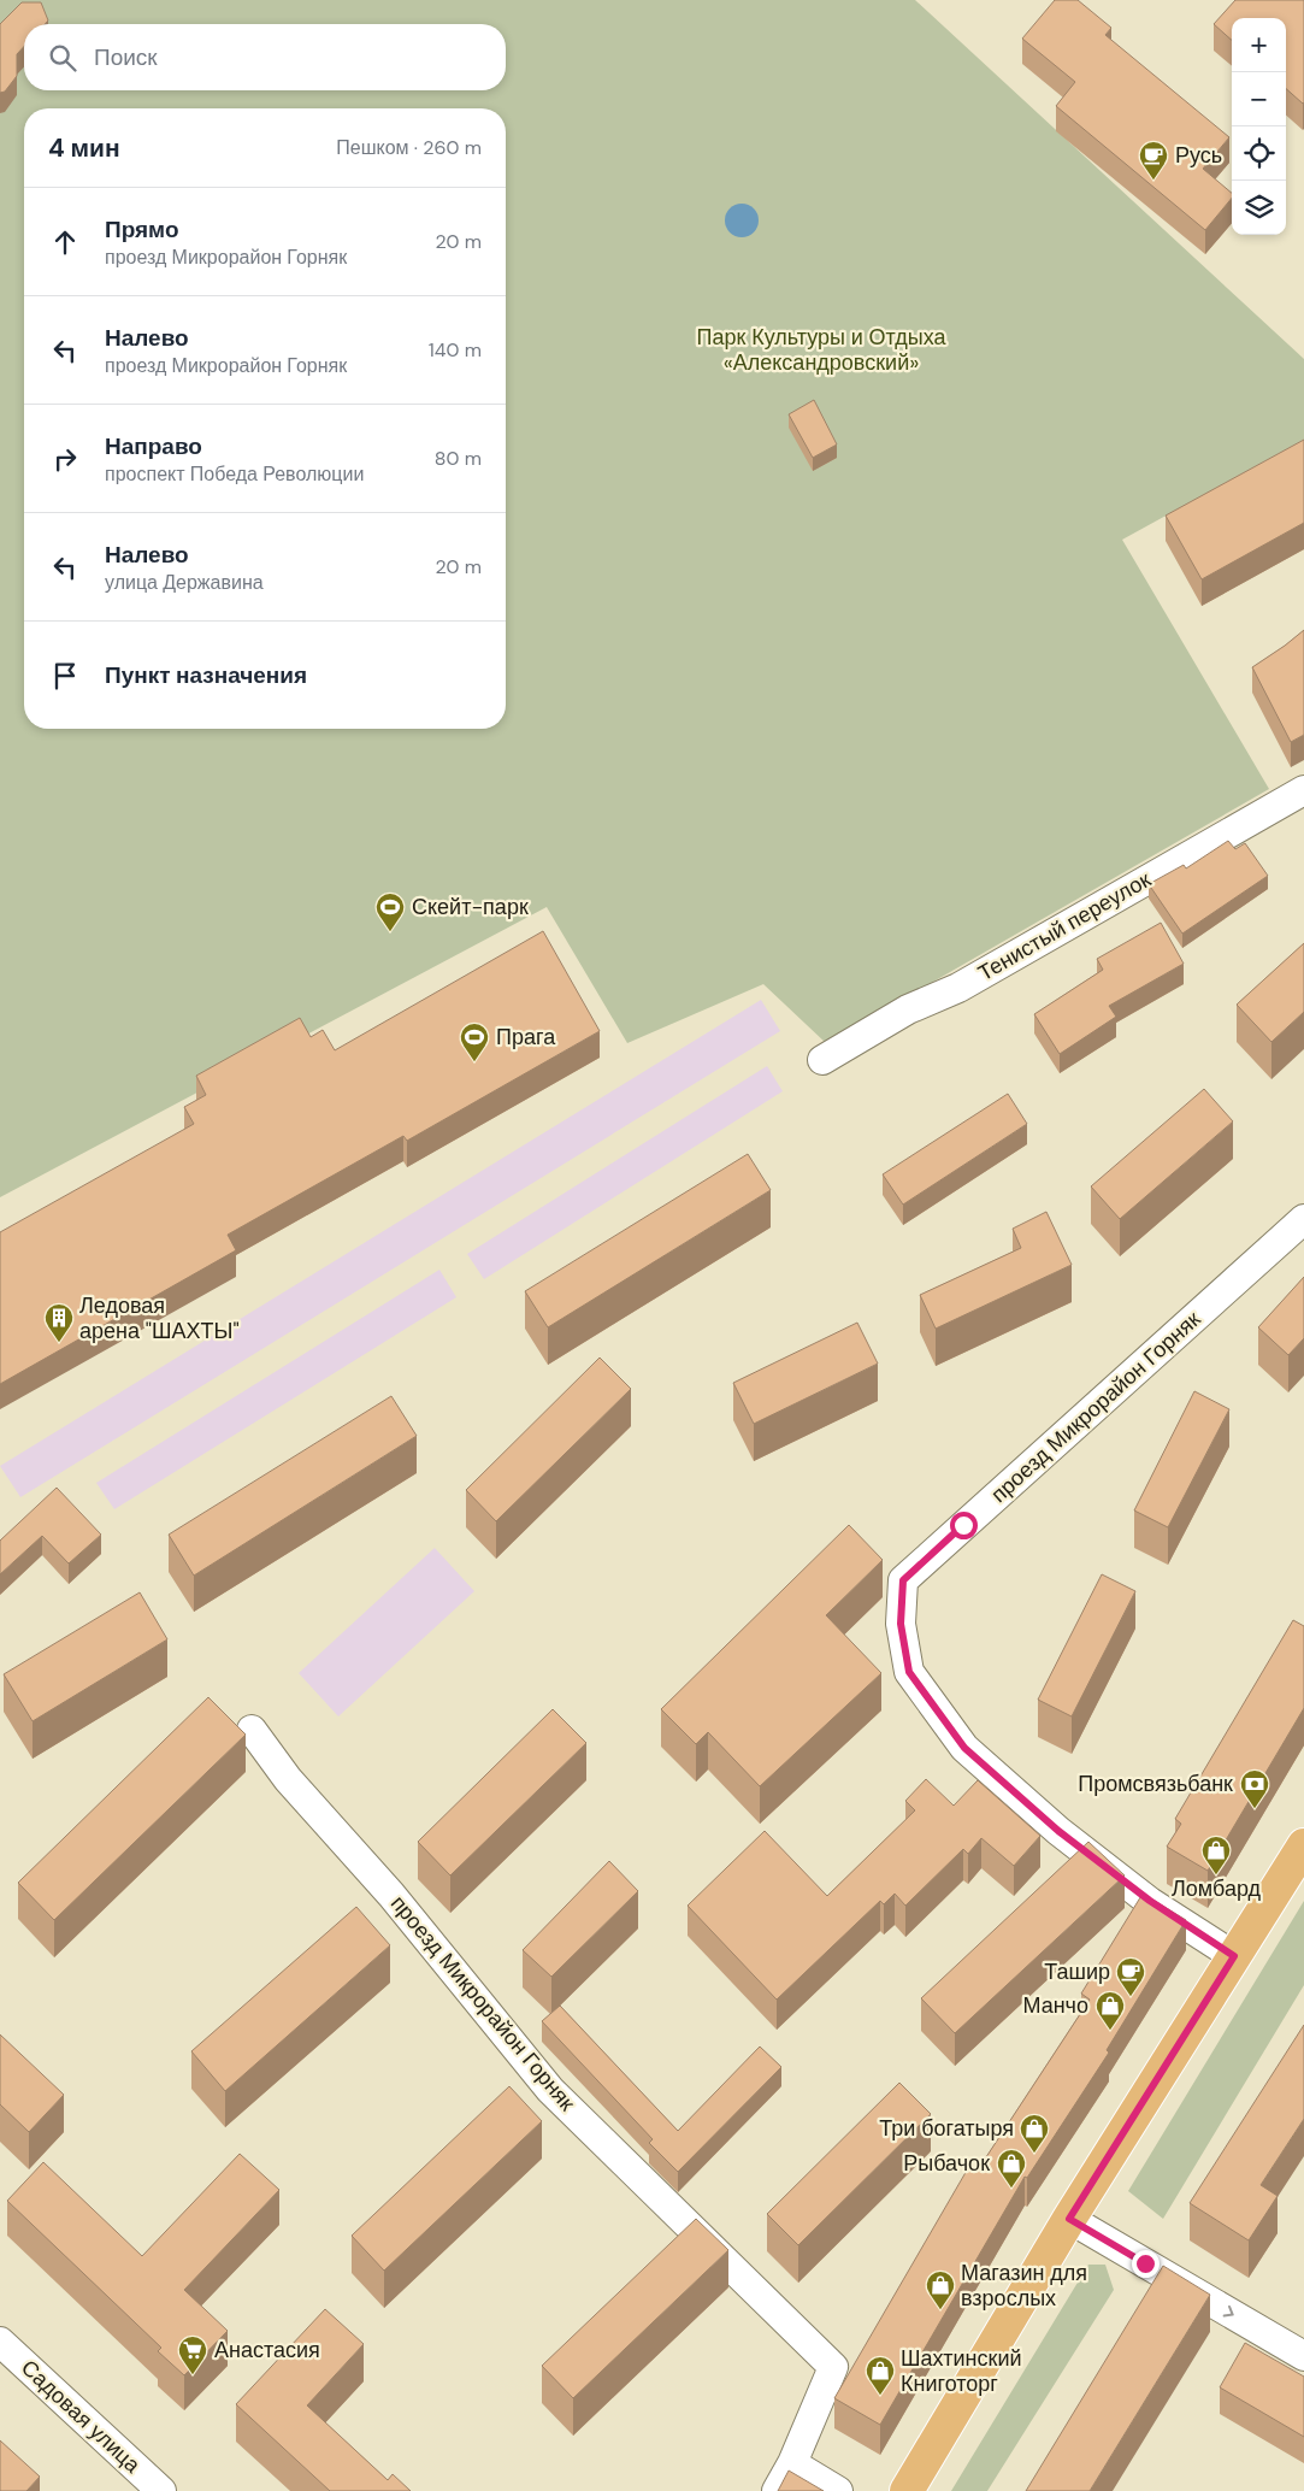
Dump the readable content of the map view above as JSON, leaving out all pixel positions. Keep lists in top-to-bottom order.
{
  "streets": {
    "street": ["Тенистый переулок", "проезд Микрорайон Горняк", "Садовая улица"]
  },
  "parks": ["Парк Культуры и Отдыха «Александровский»"],
  "places": {
    "cafe": ["Русь", "Ташир"],
    "sports": ["Скейт-парк", "Прага"],
    "building": ["Ледовая арена \"ШАХТЫ\""],
    "bank": ["Промсвязьбанк"],
    "shop": [
      "Ломбард",
      "Манчо",
      "Три богатыря",
      "Рыбачок",
      "Магазин для взрослых",
      "Шахтинский Книготорг"
    ],
    "supermarket": ["Анастасия"]
  },
  "page": {
    "map_buttons": ["+", "−"],
    "search": "Поиск",
    "heading": ["4 мин", "Пешком · 260 m"],
    "list": [
      ["Прямо", "проезд Микрорайон Горняк", "20 m"],
      ["Налево", "проезд Микрорайон Горняк", "140 m"],
      ["Направо", "проспект Победа Революции", "80 m"],
      ["Налево", "улица Державина", "20 m"],
      "Пункт назначения"
    ]
  }
}
